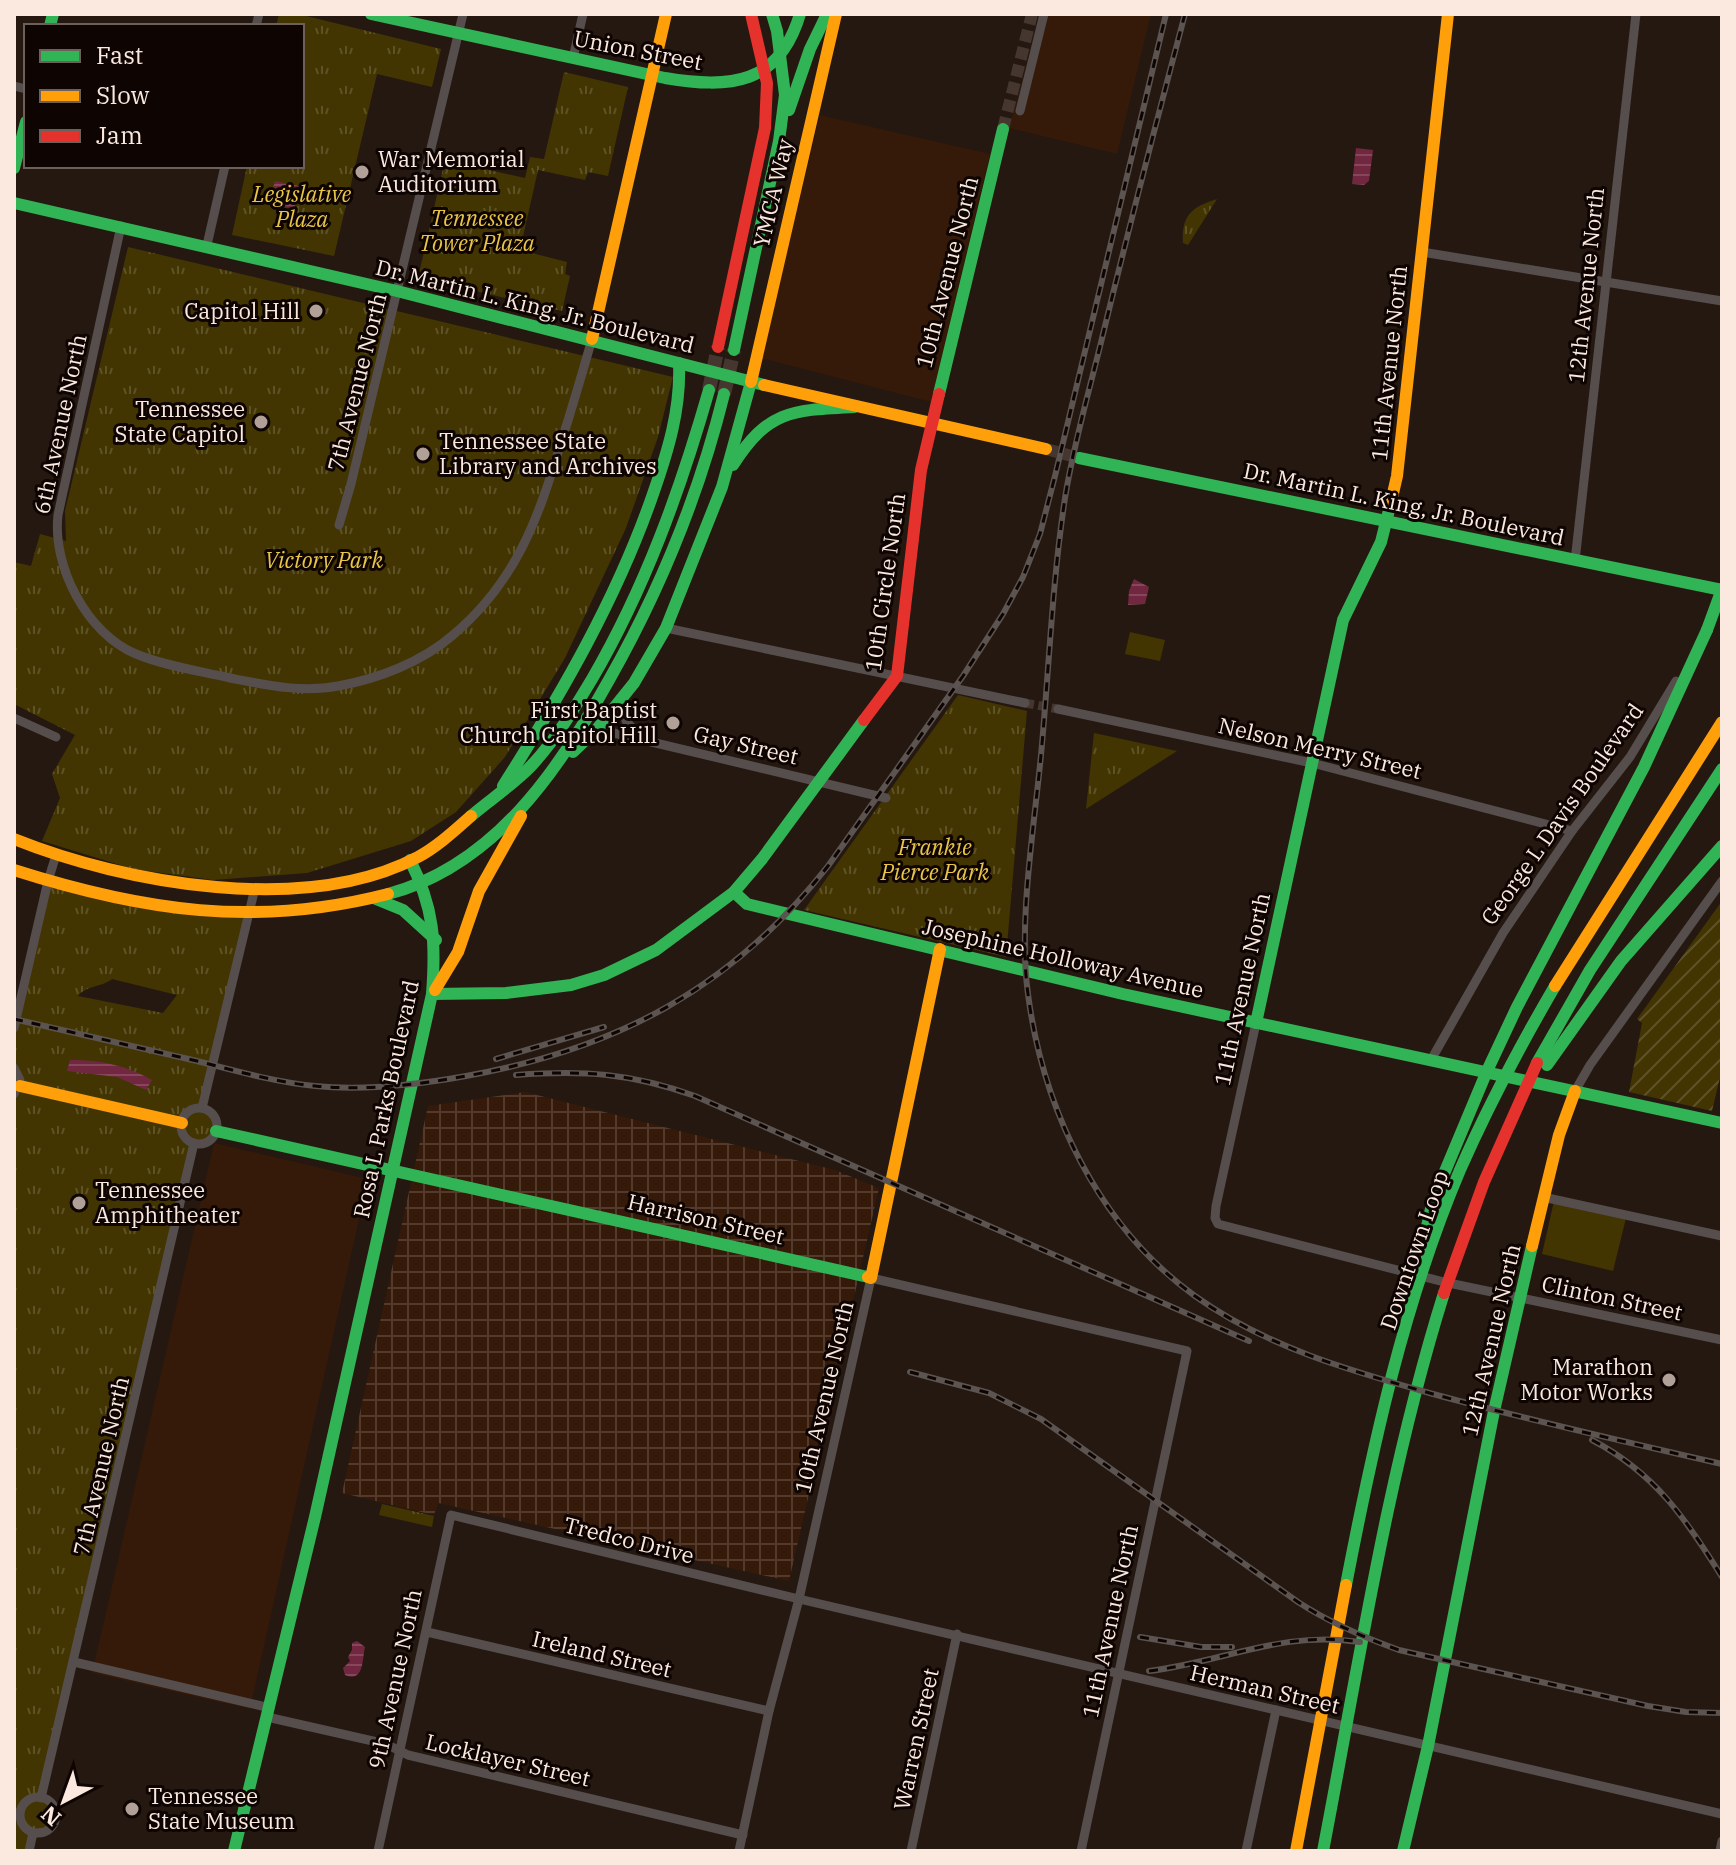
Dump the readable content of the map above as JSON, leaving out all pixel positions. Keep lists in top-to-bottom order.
{
  "streets": {
    "main road": [
      "Union Street",
      "YMCA Way",
      "10th Avenue North",
      "12th Avenue North",
      "Dr. Martin L. King, Jr. Boulevard",
      "11th Avenue North",
      "10th Circle North",
      "George L Davis Boulevard",
      "Josephine Holloway Avenue",
      "Rosa L Parks Boulevard",
      "Harrison Street",
      "Downtown Loop"
    ],
    "street": [
      "7th Avenue North",
      "6th Avenue North",
      "Gay Street",
      "Nelson Merry Street",
      "Clinton Street",
      "Tredco Drive",
      "Ireland Street",
      "9th Avenue North",
      "Herman Street",
      "Warren Street",
      "Locklayer Street"
    ]
  },
  "crossings": [
    ["Union Street", "7th Avenue North"],
    ["YMCA Way", "Dr. Martin L. King, Jr. Boulevard"],
    ["10th Avenue North", "Dr. Martin L. King, Jr. Boulevard"],
    ["10th Avenue North", "10th Circle North"],
    ["10th Avenue North", "Josephine Holloway Avenue"],
    ["10th Avenue North", "Harrison Street"],
    ["10th Avenue North", "Tredco Drive"],
    ["10th Avenue North", "Ireland Street"],
    ["10th Avenue North", "Herman Street"],
    ["10th Avenue North", "Locklayer Street"],
    ["12th Avenue North", "Dr. Martin L. King, Jr. Boulevard"],
    ["12th Avenue North", "Josephine Holloway Avenue"],
    ["12th Avenue North", "Clinton Street"],
    ["12th Avenue North", "Herman Street"],
    ["Dr. Martin L. King, Jr. Boulevard", "11th Avenue North"],
    ["Dr. Martin L. King, Jr. Boulevard", "7th Avenue North"],
    ["Dr. Martin L. King, Jr. Boulevard", "6th Avenue North"],
    ["Dr. Martin L. King, Jr. Boulevard", "10th Circle North"],
    ["Dr. Martin L. King, Jr. Boulevard", "George L Davis Boulevard"],
    ["11th Avenue North", "Nelson Merry Street"],
    ["11th Avenue North", "Josephine Holloway Avenue"],
    ["11th Avenue North", "Harrison Street"],
    ["11th Avenue North", "Clinton Street"],
    ["11th Avenue North", "Herman Street"],
    ["7th Avenue North", "Harrison Street"],
    ["7th Avenue North", "Locklayer Street"],
    ["10th Circle North", "Gay Street"],
    ["10th Circle North", "Josephine Holloway Avenue"],
    ["10th Circle North", "Rosa L Parks Boulevard"],
    ["Nelson Merry Street", "George L Davis Boulevard"],
    ["George L Davis Boulevard", "Josephine Holloway Avenue"],
    ["Rosa L Parks Boulevard", "Harrison Street"],
    ["Rosa L Parks Boulevard", "Locklayer Street"],
    ["Tredco Drive", "9th Avenue North"],
    ["Tredco Drive", "Herman Street"],
    ["Ireland Street", "9th Avenue North"],
    ["9th Avenue North", "Locklayer Street"],
    ["Herman Street", "Warren Street"]
  ],
  "parks": [
    "Legislative Plaza",
    "Tennessee Tower Plaza",
    "Victory Park",
    "Frankie Pierce Park"
  ],
  "places": [
    "War Memorial Auditorium",
    "Capitol Hill",
    "Tennessee State Capitol",
    "Tennessee State Library and Archives",
    "First Baptist Church Capitol Hill",
    "Tennessee Amphitheater",
    "Marathon Motor Works",
    "Tennessee State Museum"
  ],
  "legend": ["Fast", "Slow", "Jam"],
  "north": "bottom left"
}
